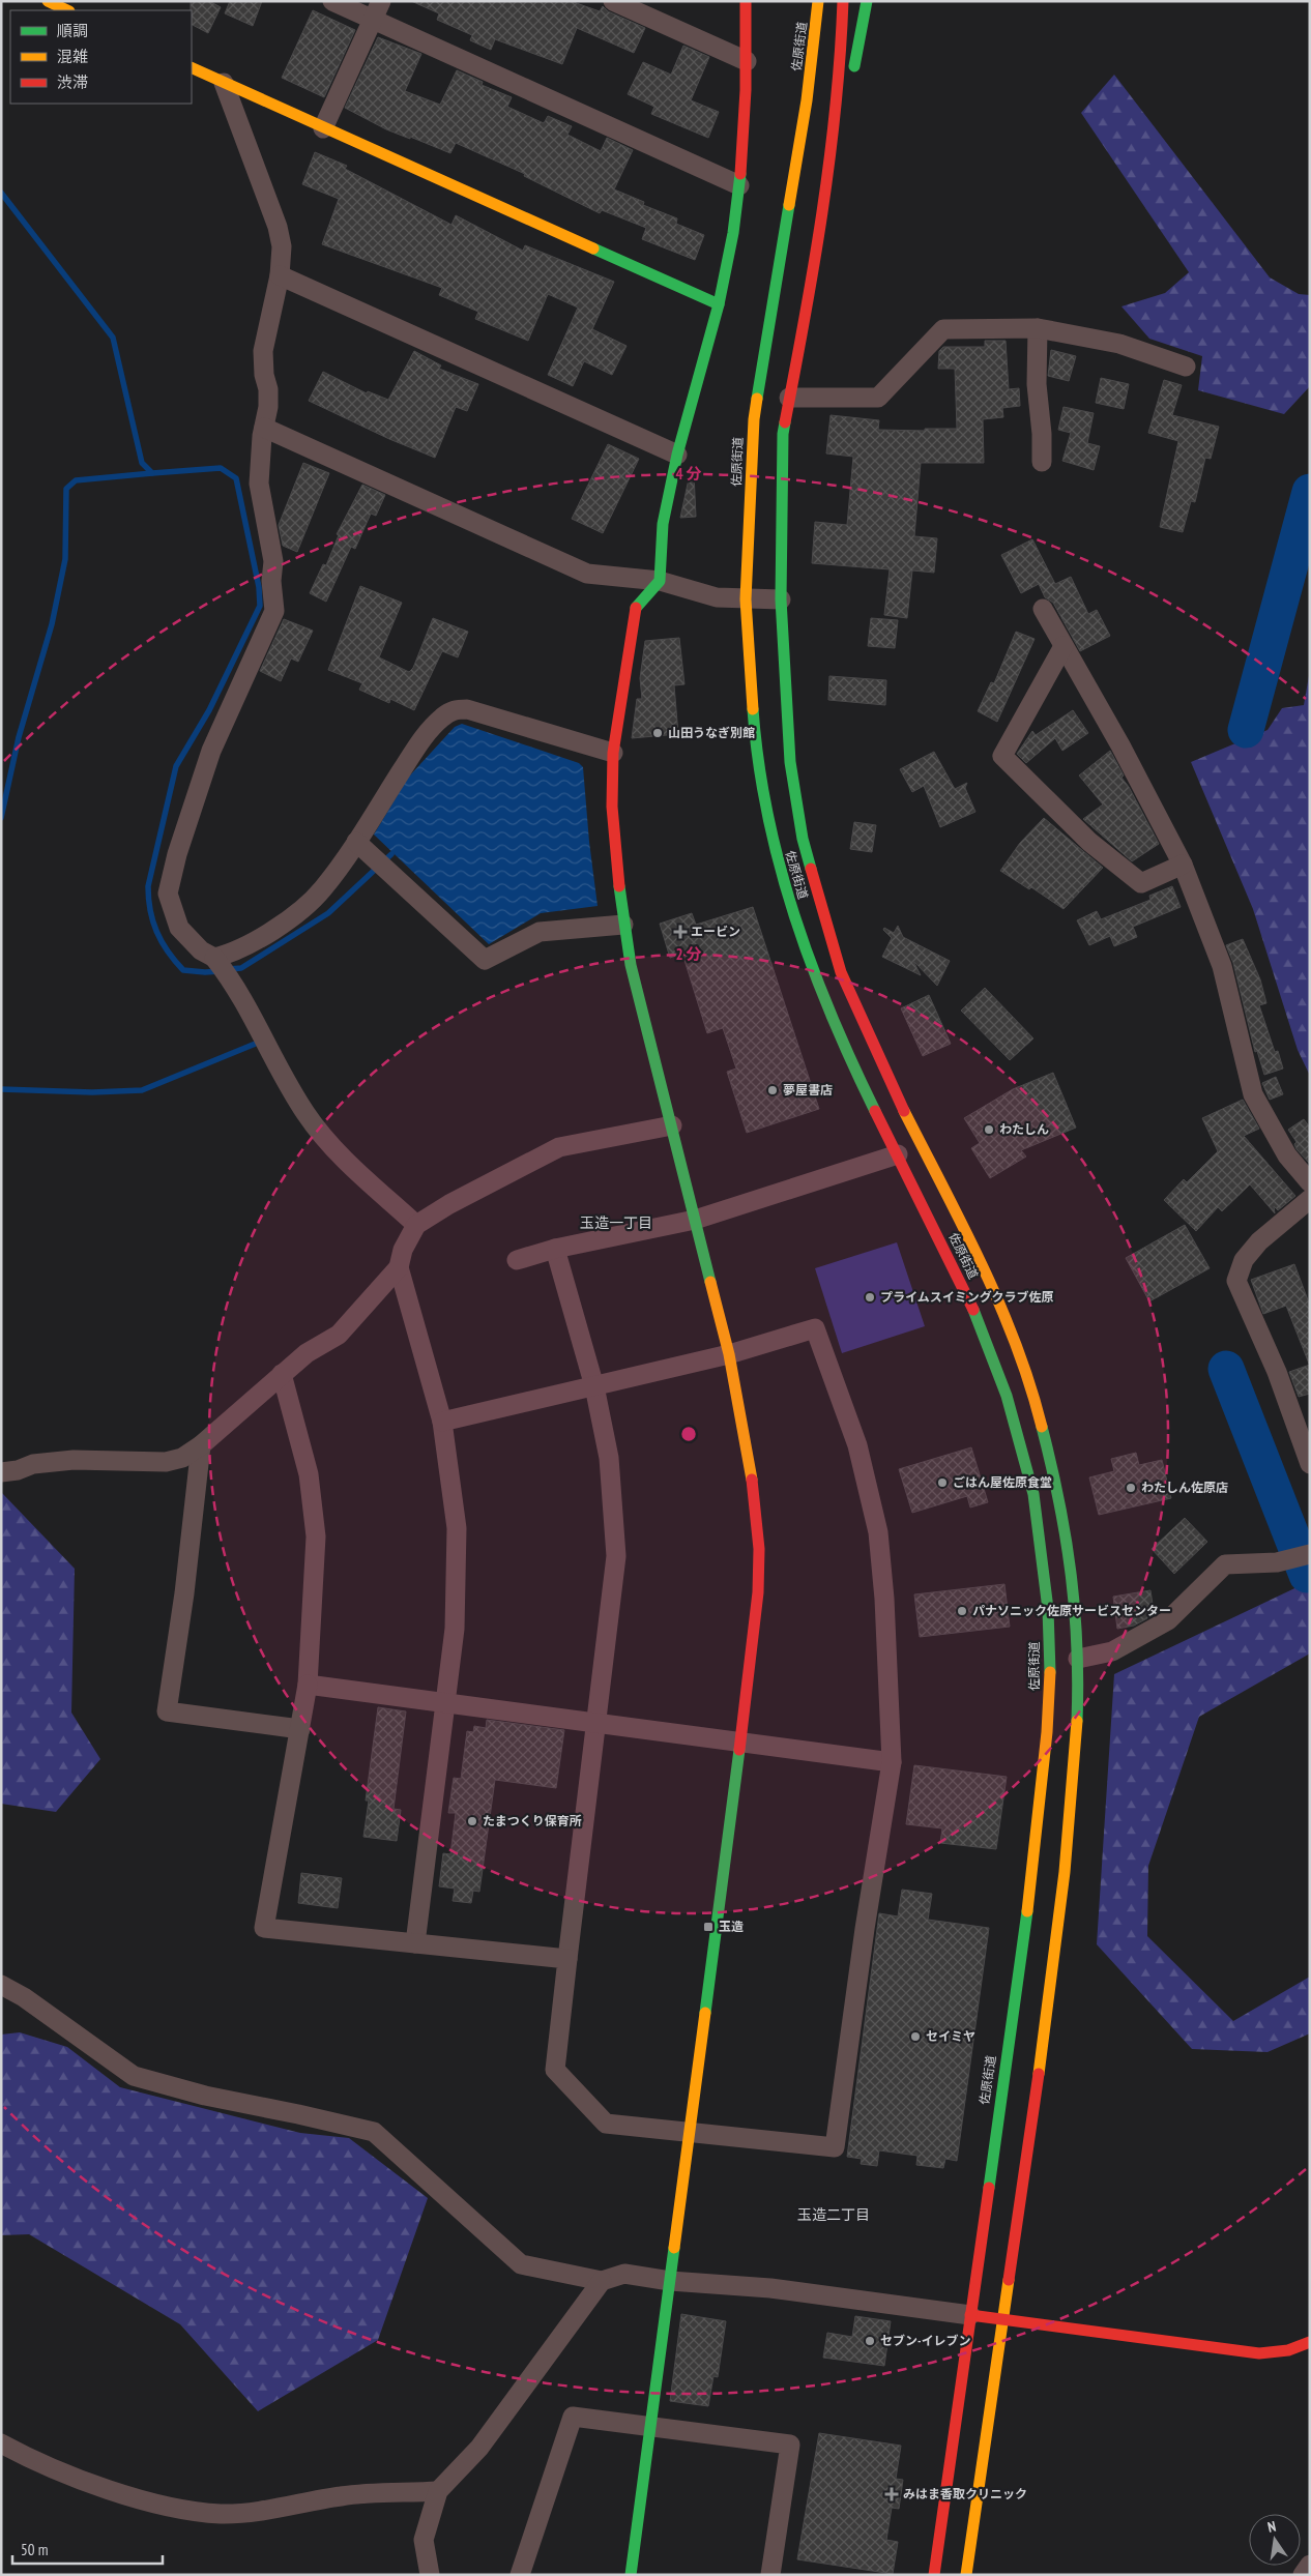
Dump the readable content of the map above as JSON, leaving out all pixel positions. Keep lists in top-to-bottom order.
{
  "streets": {
    "main road": ["佐原街道"]
  },
  "districts": ["玉造一丁目", "玉造二丁目"],
  "places": {
    "other": [
      "山田うなぎ別館",
      "夢屋書店",
      "わたしん",
      "プライムスイミングクラブ佐原",
      "ごはん屋佐原食堂",
      "わたしん佐原店",
      "パナソニック佐原サービスセンター",
      "たまつくり保育所",
      "セイミヤ",
      "セブン-イレブン"
    ],
    "health": ["エービン", "みはま香取クリニック"],
    "transit": ["玉造"]
  },
  "legend": ["順調", "混雑", "渋滞"],
  "scale_bar": "50 m",
  "north": "top",
  "rings": ["4 分", "2 分"]
}
